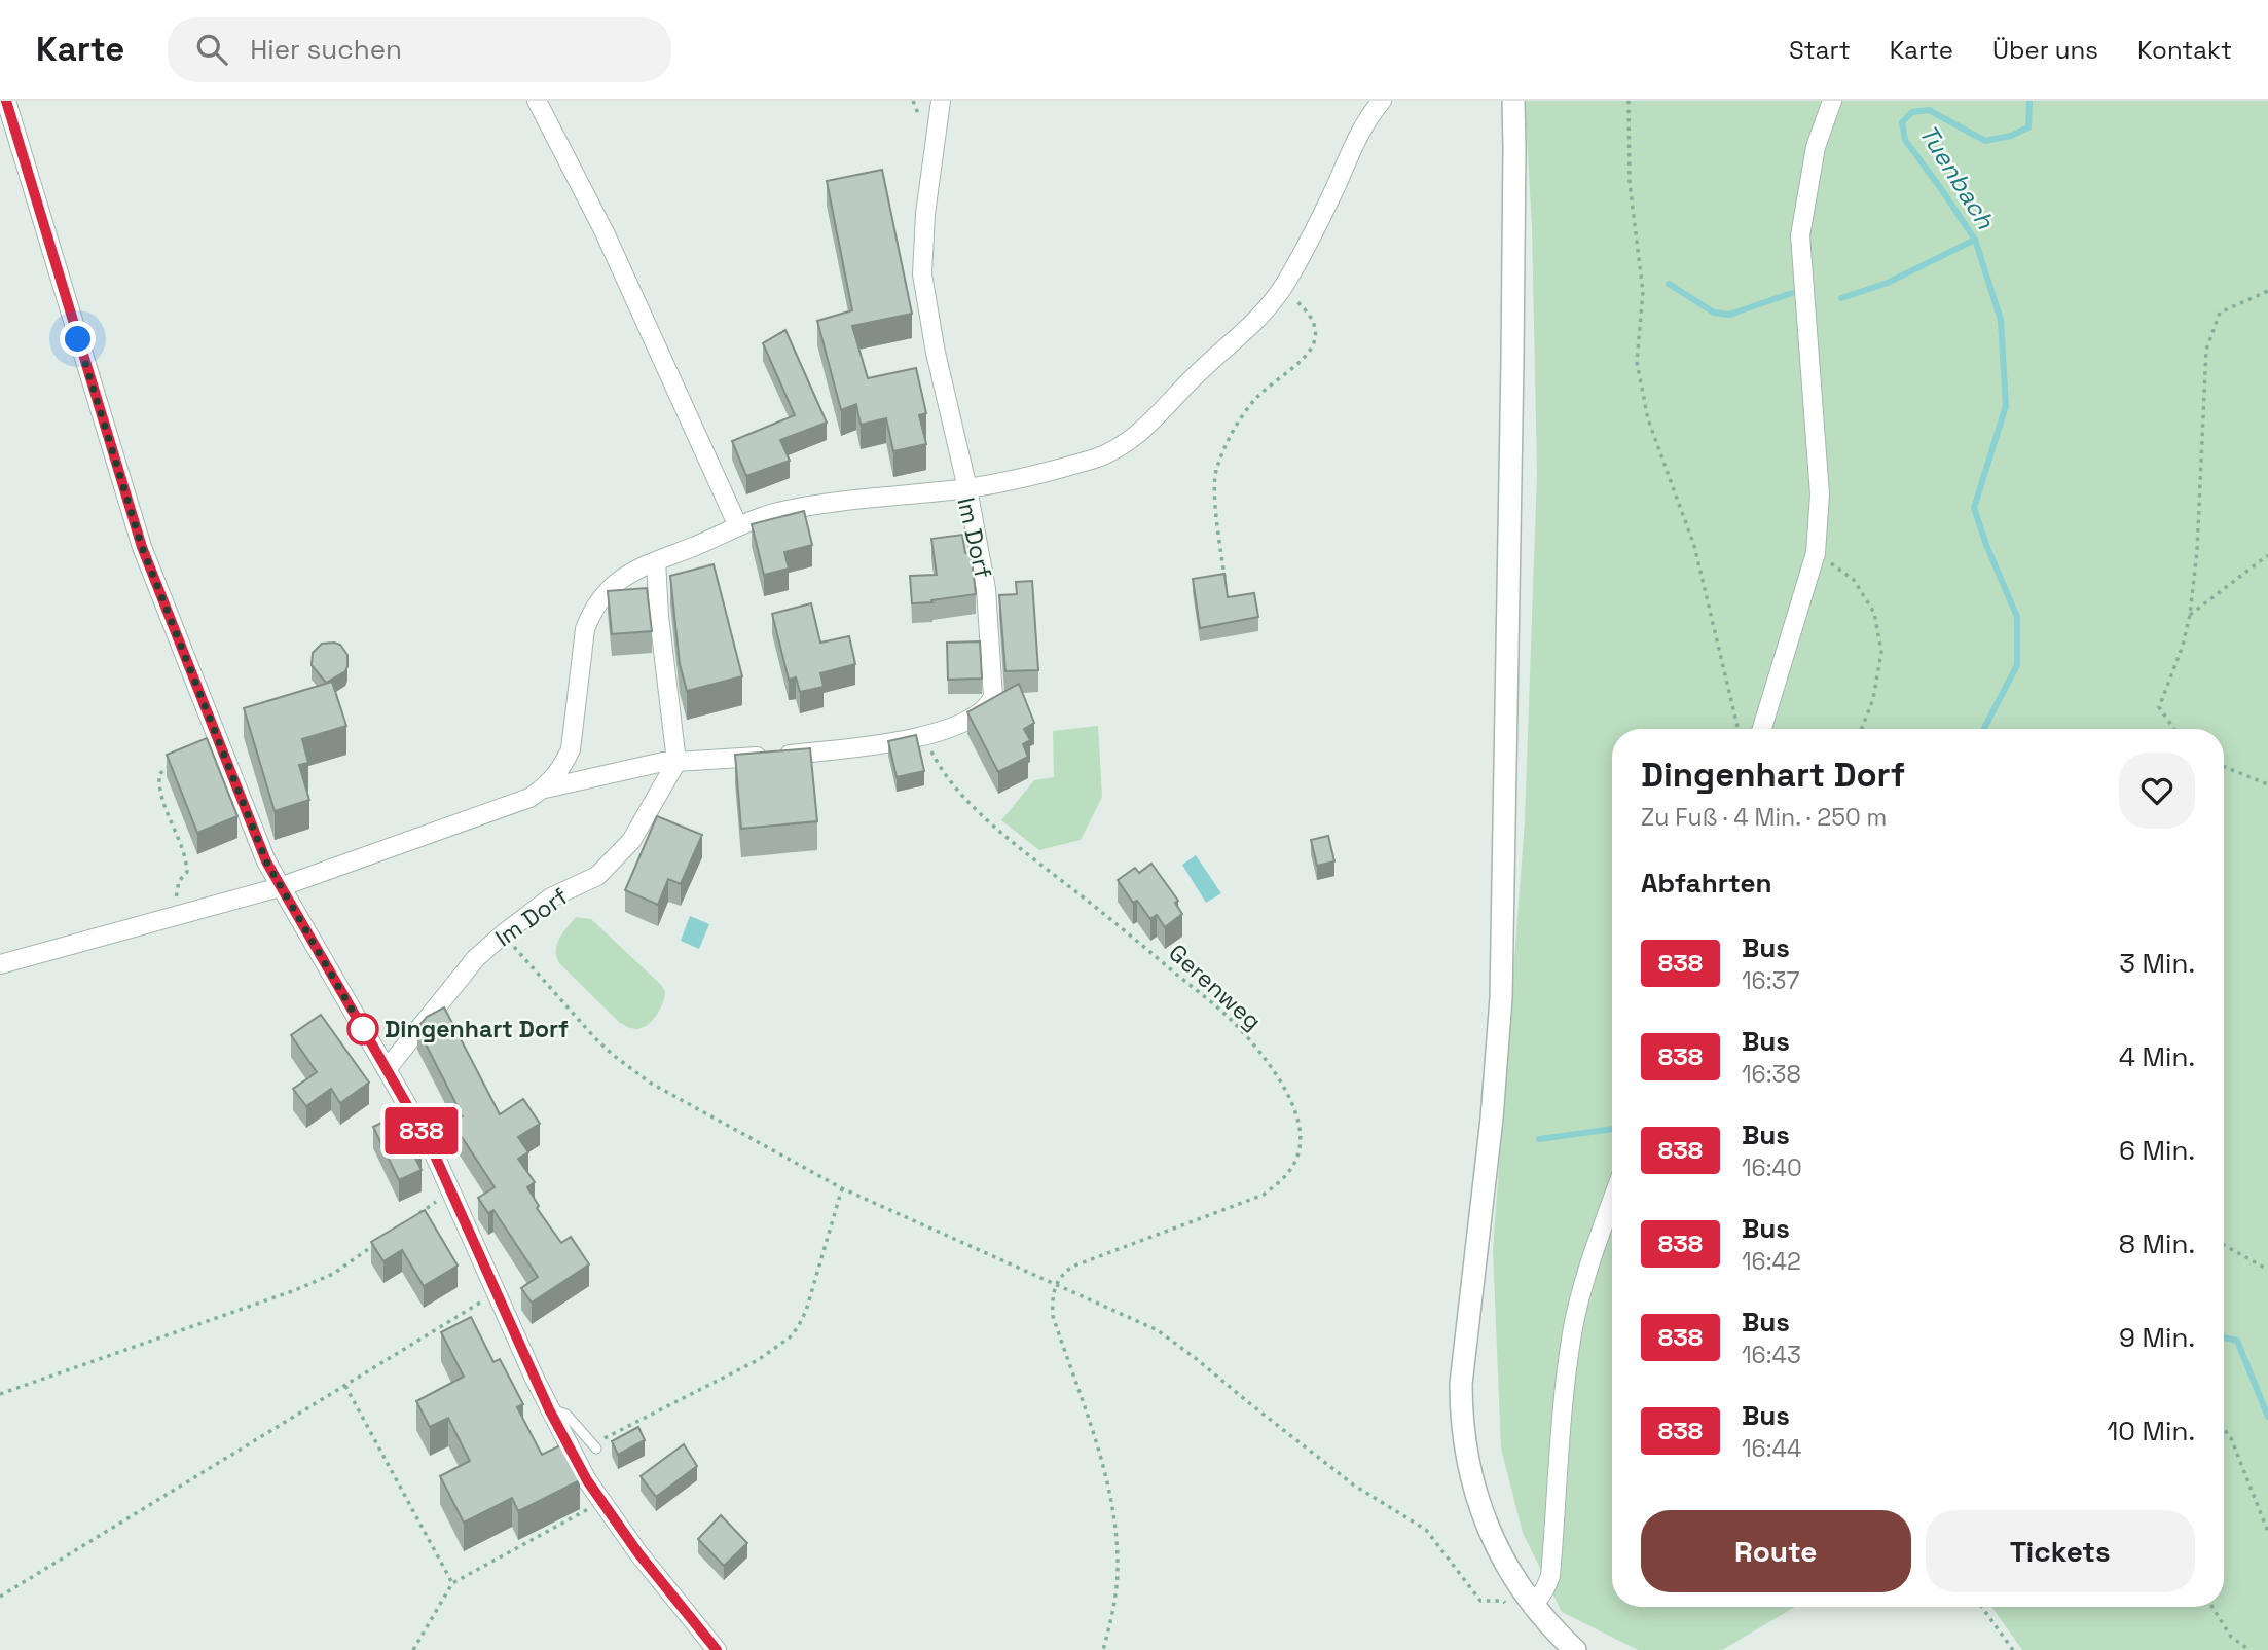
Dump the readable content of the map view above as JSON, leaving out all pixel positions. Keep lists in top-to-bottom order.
{
  "streets": {
    "street": ["Im Dorf"],
    "path": ["Gerenweg"]
  },
  "crossings": [
    ["Im Dorf", "Gerenweg"]
  ],
  "water": ["Tuenbach"],
  "places": ["Dingenhart Dorf"],
  "lines": ["bus line 838"],
  "page": {
    "header": "Karte",
    "search": "Hier suchen",
    "nav": [
      "Start",
      "Karte",
      "Über uns",
      "Kontakt"
    ],
    "on_map": "838",
    "heading": [
      ["Dingenhart Dorf", "Zu Fuß · 4 Min. · 250 m"],
      "Abfahrten"
    ],
    "list": [
      {
        "mark": "838",
        "name": "Bus",
        "note": "16:37",
        "value": "3 Min."
      },
      {
        "mark": "838",
        "name": "Bus",
        "note": "16:38",
        "value": "4 Min."
      },
      {
        "mark": "838",
        "name": "Bus",
        "note": "16:40",
        "value": "6 Min."
      },
      {
        "mark": "838",
        "name": "Bus",
        "note": "16:42",
        "value": "8 Min."
      },
      {
        "mark": "838",
        "name": "Bus",
        "note": "16:43",
        "value": "9 Min."
      },
      {
        "mark": "838",
        "name": "Bus",
        "note": "16:44",
        "value": "10 Min."
      }
    ],
    "buttons": ["Route", "Tickets"]
  }
}
